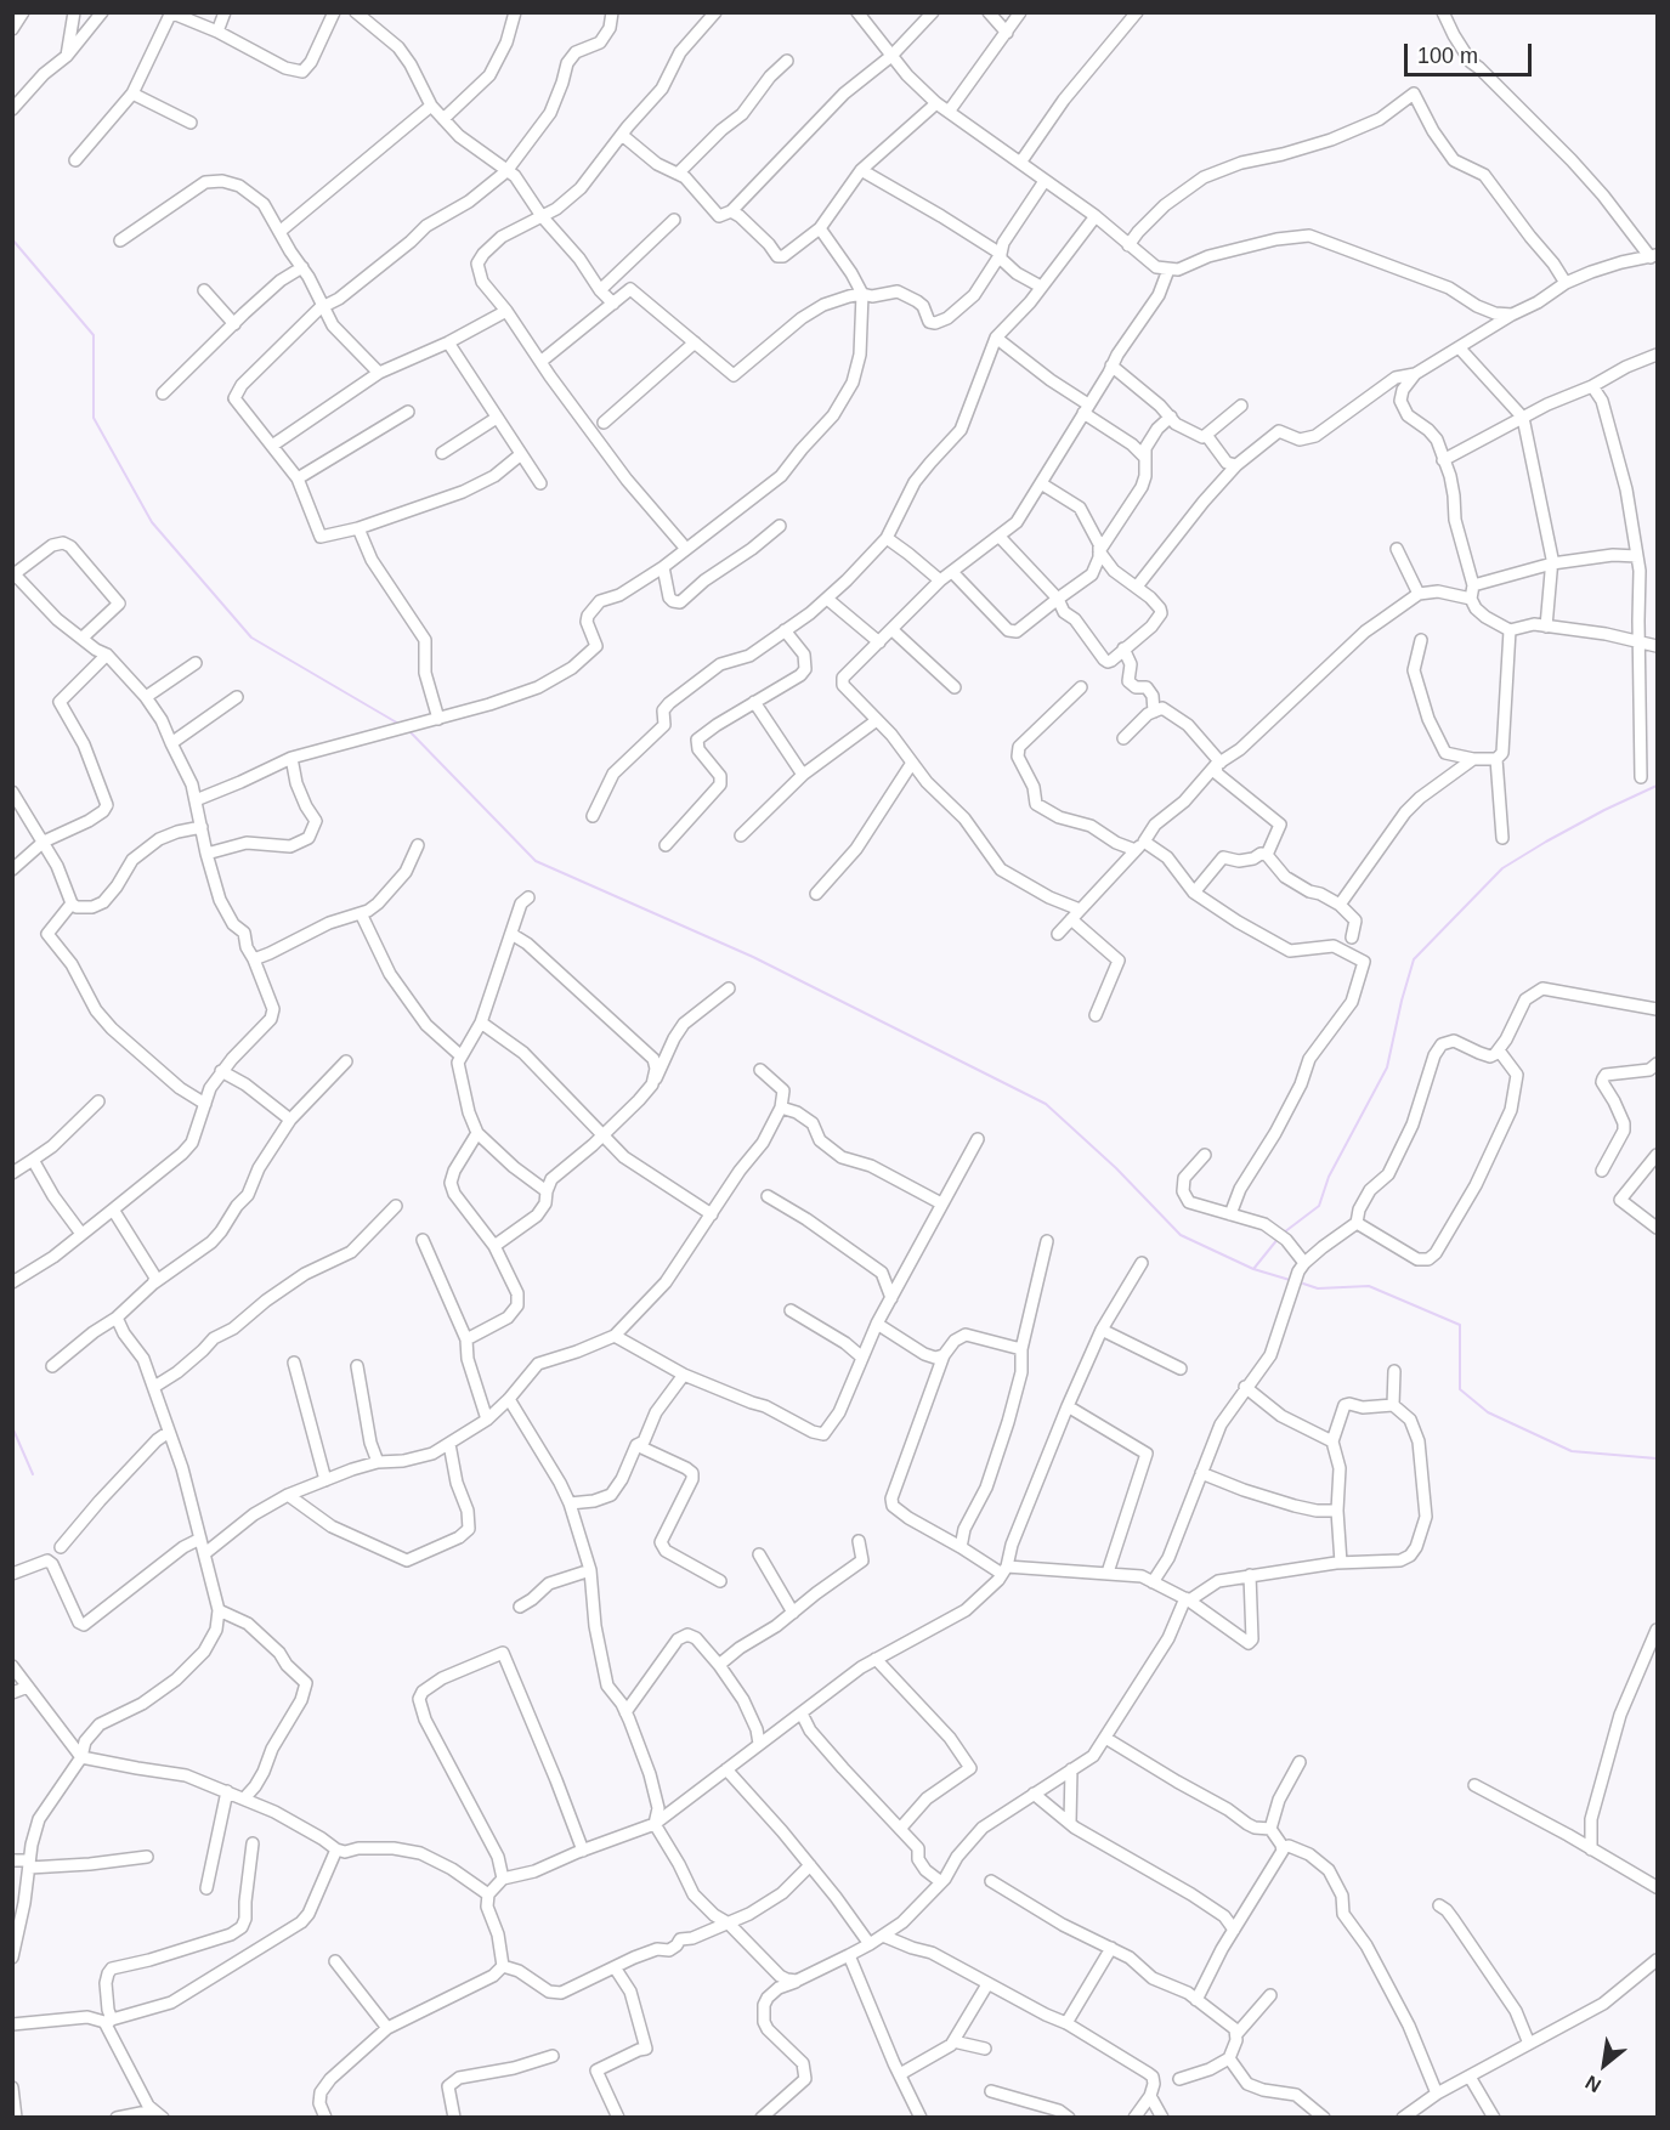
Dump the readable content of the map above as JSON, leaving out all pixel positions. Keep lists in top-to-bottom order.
{
  "scale_bar": "100 m",
  "north": "bottom left"
}
